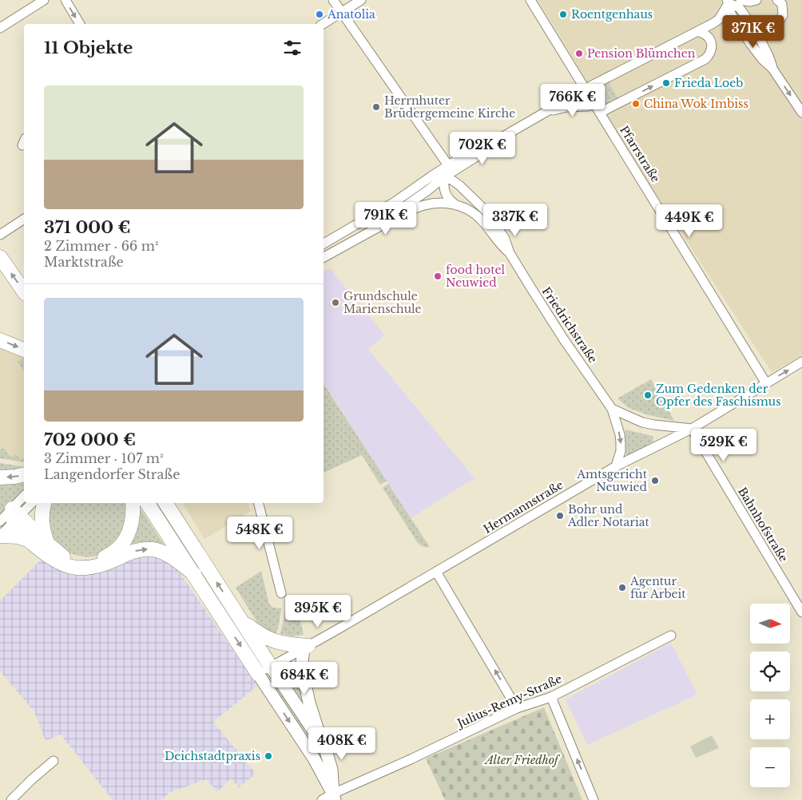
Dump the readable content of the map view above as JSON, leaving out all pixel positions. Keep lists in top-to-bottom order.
{
  "streets": {
    "street": [
      "Pfarrstraße",
      "Friedrichstraße",
      "Hermannstraße",
      "Bahnhofstraße",
      "Julius-Remy-Straße"
    ]
  },
  "crossings": [
    ["Pfarrstraße", "Hermannstraße"],
    ["Friedrichstraße", "Hermannstraße"],
    ["Hermannstraße", "Bahnhofstraße"]
  ],
  "parks": ["Alter Friedhof"],
  "places": [
    "Anatolia",
    "Roentgenhaus",
    "Pension Blümchen",
    "Frieda Loeb",
    "China Wok Imbiss",
    "Herrnhuter Brüdergemeine Kirche",
    "food hotel Neuwied",
    "Grundschule Marienschule",
    "Zum Gedenken der Opfer des Faschismus",
    "Amtsgericht Neuwied",
    "Bohr und Adler Notariat",
    "Agentur für Arbeit",
    "Deichstadtpraxis"
  ],
  "north": "right",
  "page": {
    "price": [
      "371K €",
      "766K €",
      "702K €",
      "791K €",
      "337K €",
      "449K €",
      "529K €",
      "548K €",
      "395K €",
      "684K €",
      "408K €"
    ],
    "heading": "11 Objekte",
    "list": [
      {
        "name": "371 000 €",
        "note": "2 Zimmer · 66 m² · Marktstraße"
      },
      {
        "name": "702 000 €",
        "note": "3 Zimmer · 107 m² · Langendorfer Straße"
      }
    ],
    "map_buttons": ["+", "−"]
  }
}
